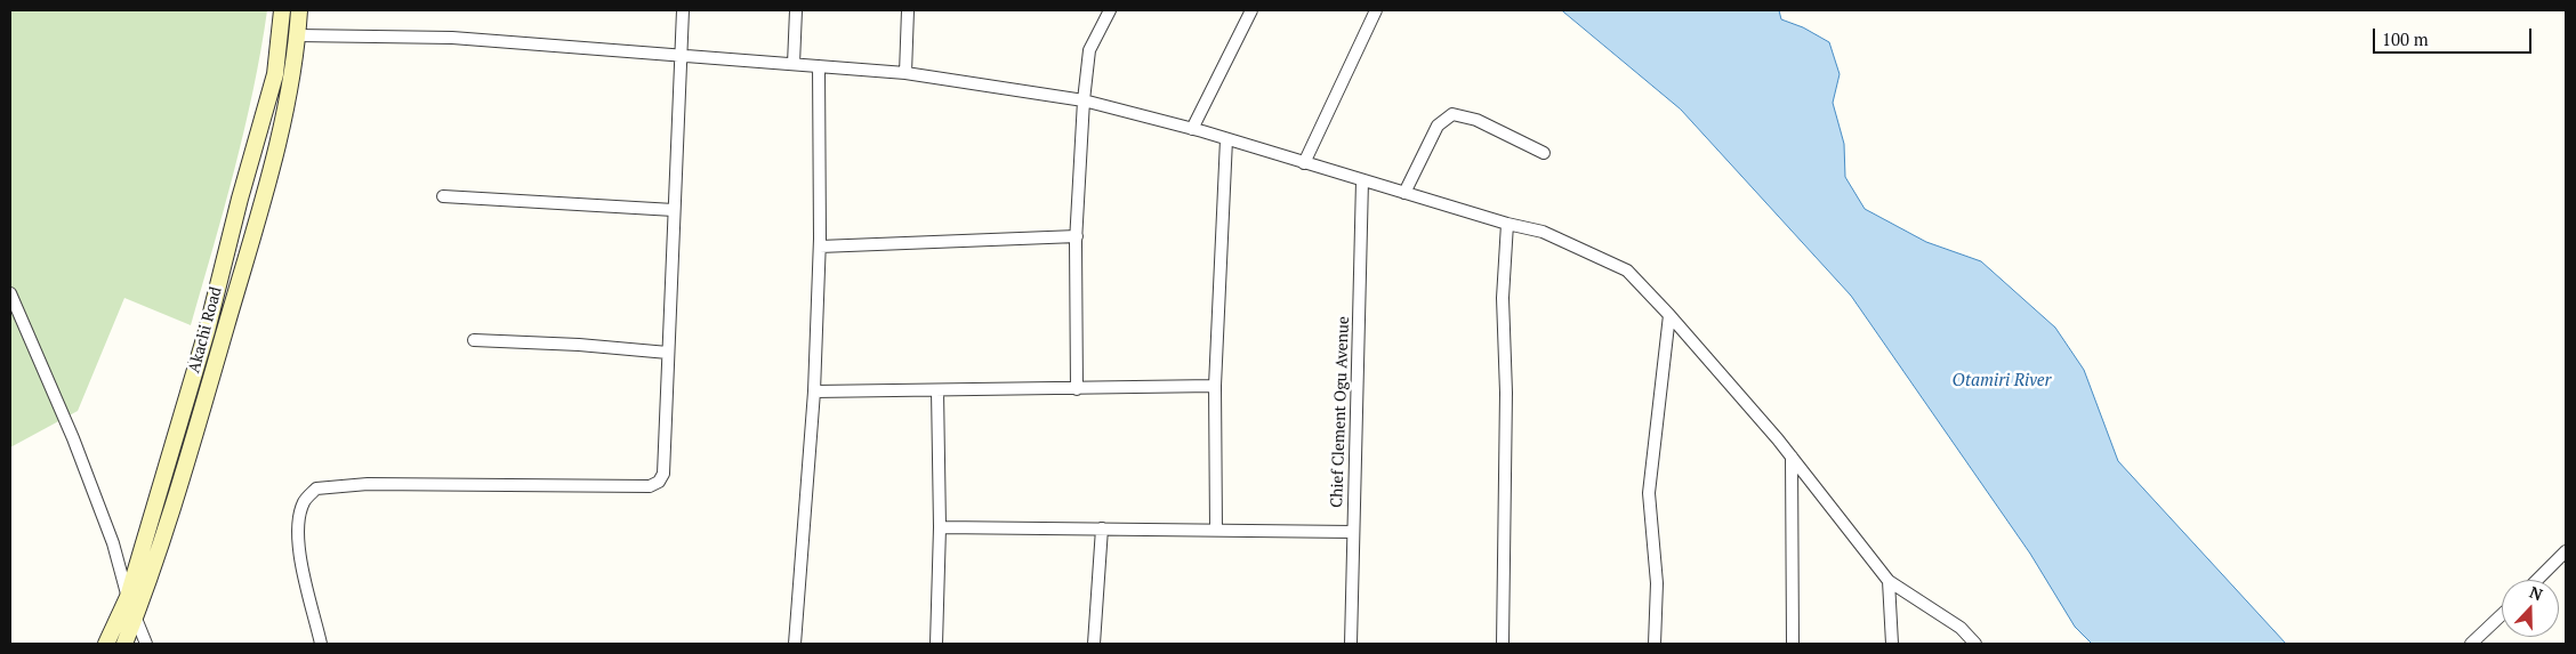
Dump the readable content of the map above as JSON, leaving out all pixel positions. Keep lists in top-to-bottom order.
{
  "streets": {
    "main road": ["Akachi Road"],
    "street": ["Chief Clement Ogu Avenue"]
  },
  "water": ["Otamiri River"],
  "scale_bar": "100 m",
  "north": "top"
}
